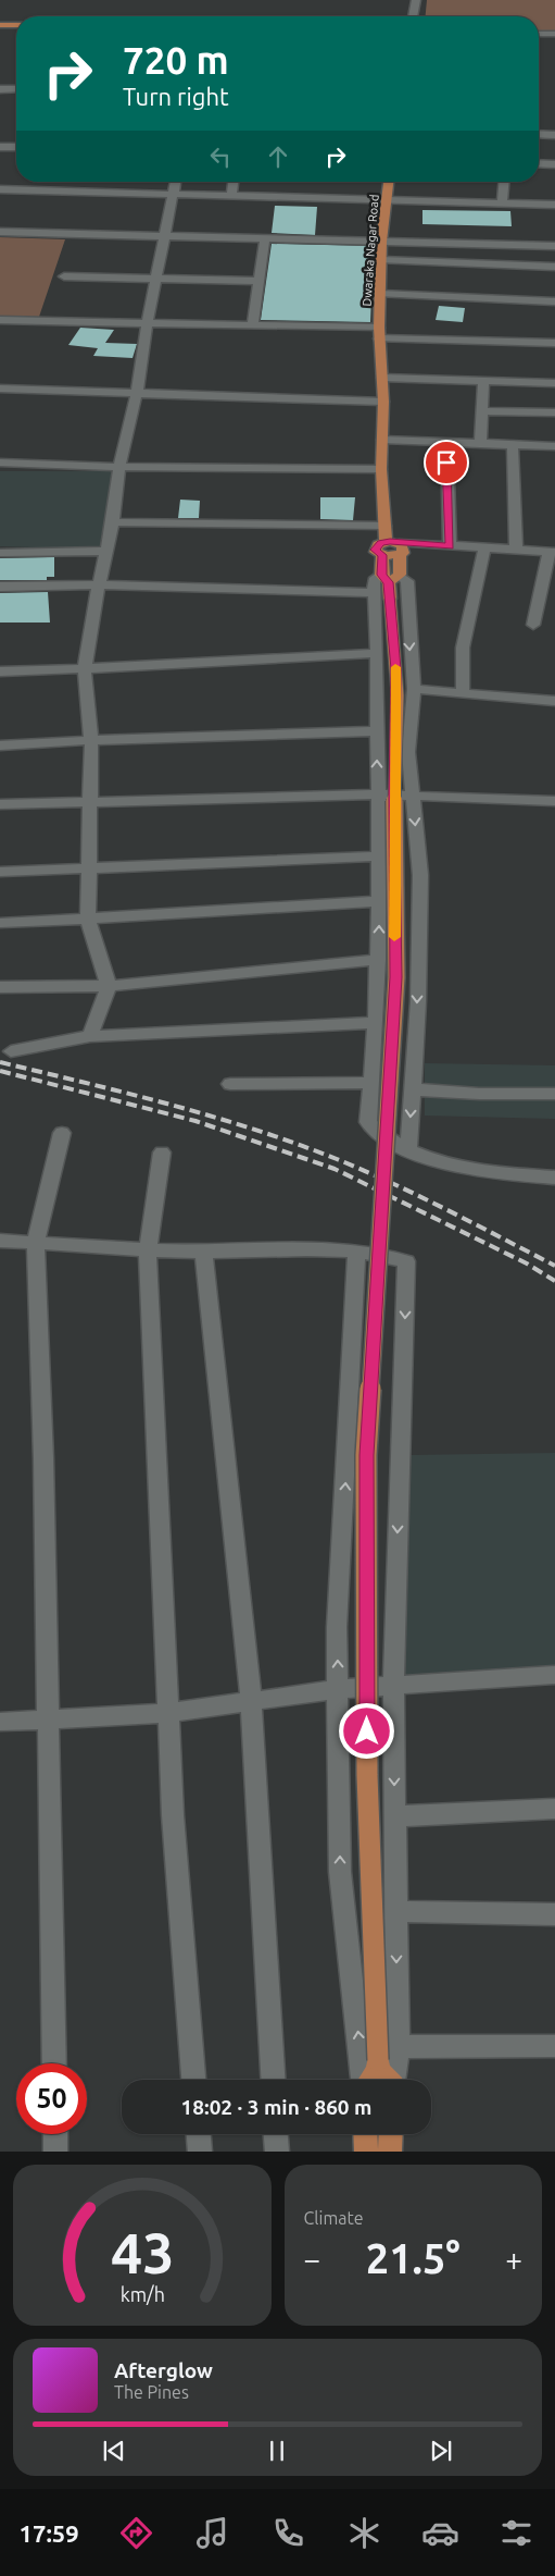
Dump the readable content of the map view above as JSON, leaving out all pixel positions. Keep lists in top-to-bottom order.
{
  "streets": {
    "main road": ["Dwaraka Nagar Road"]
  },
  "page": {
    "turn": ["720 m", "Turn right"],
    "limit": "50",
    "trip": "18:02 · 3 min · 860 m",
    "tile": "Climate",
    "heat": ["−", "21.5°", "+"],
    "song": ["Afterglow", "The Pines"],
    "tabs": "17:59",
    "gauge": ["43", "km/h"]
  }
}
